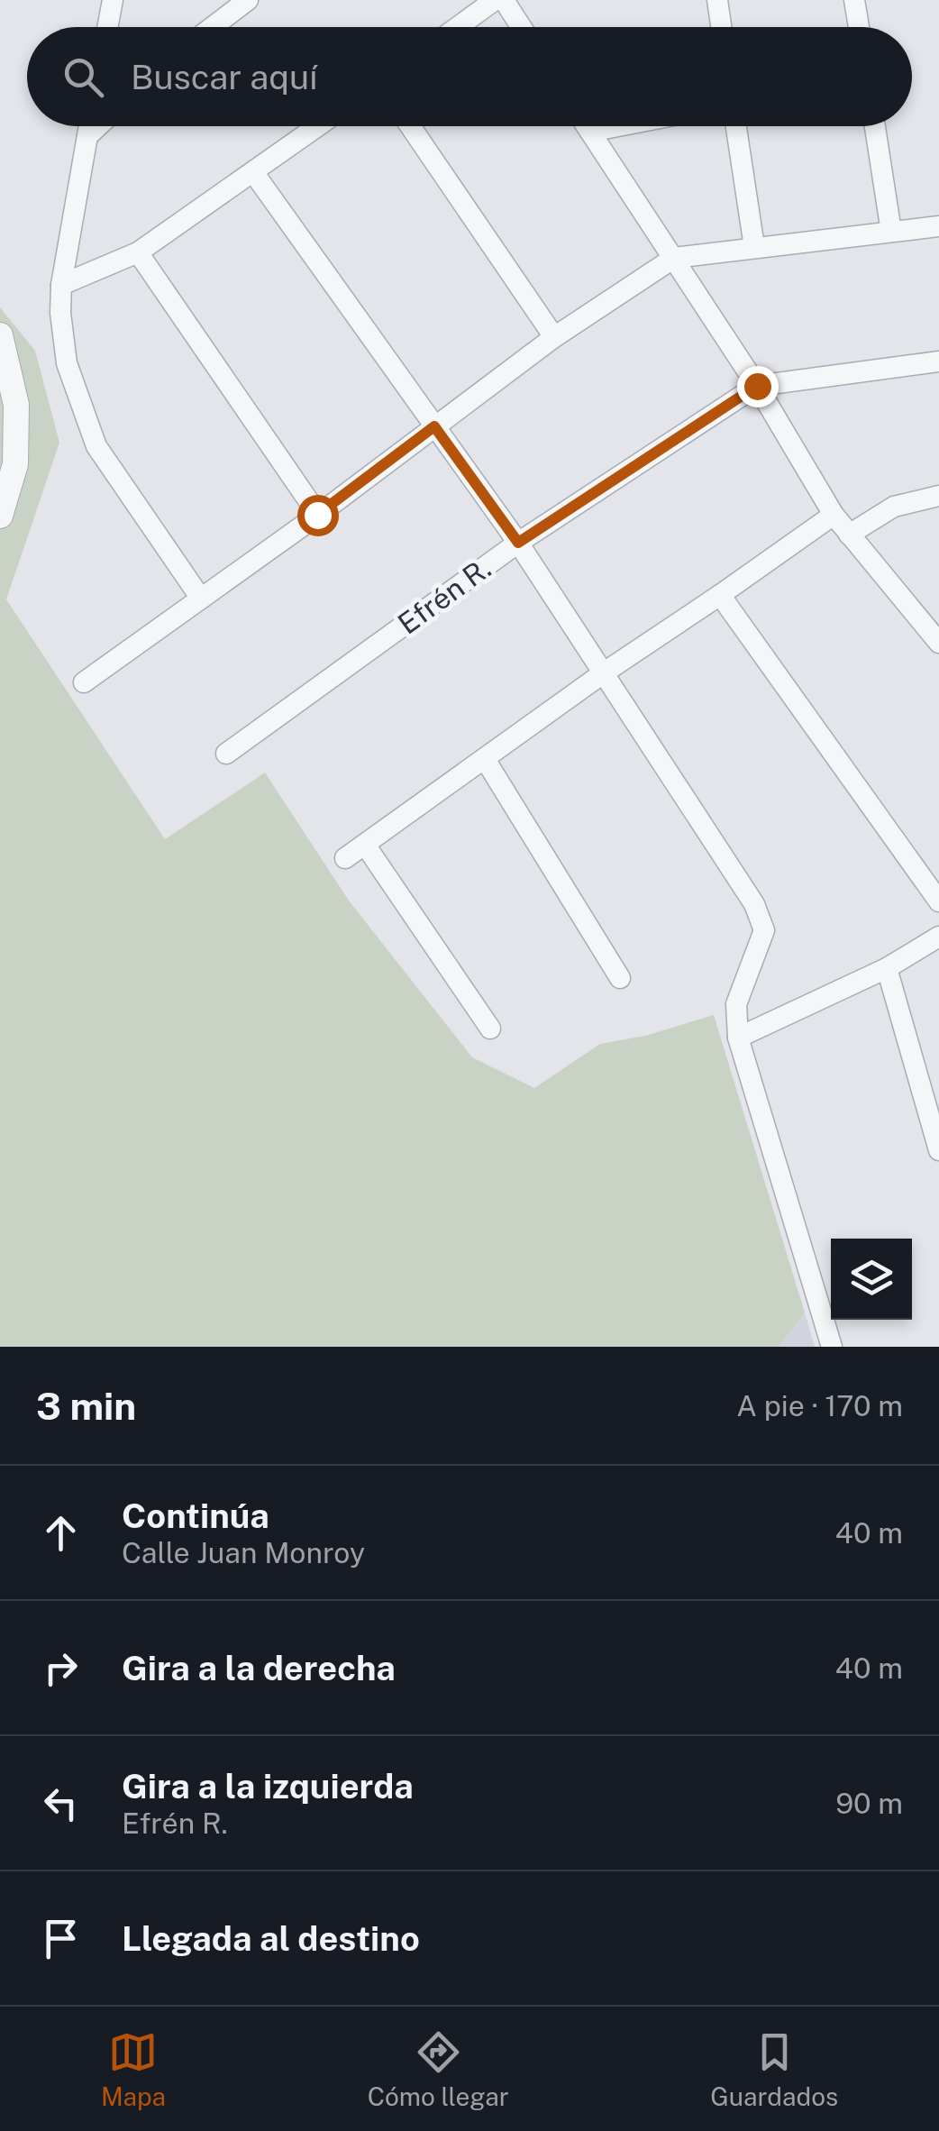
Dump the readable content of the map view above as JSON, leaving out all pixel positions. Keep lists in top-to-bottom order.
{
  "streets": {
    "street": ["Efrén R."]
  },
  "page": {
    "search": "Buscar aquí",
    "heading": ["3 min", "A pie · 170 m"],
    "list": [
      ["Continúa", "Calle Juan Monroy", "40 m"],
      ["Gira a la derecha", "40 m"],
      ["Gira a la izquierda", "Efrén R.", "90 m"],
      "Llegada al destino"
    ],
    "nav": ["Mapa", "Cómo llegar", "Guardados"]
  }
}
